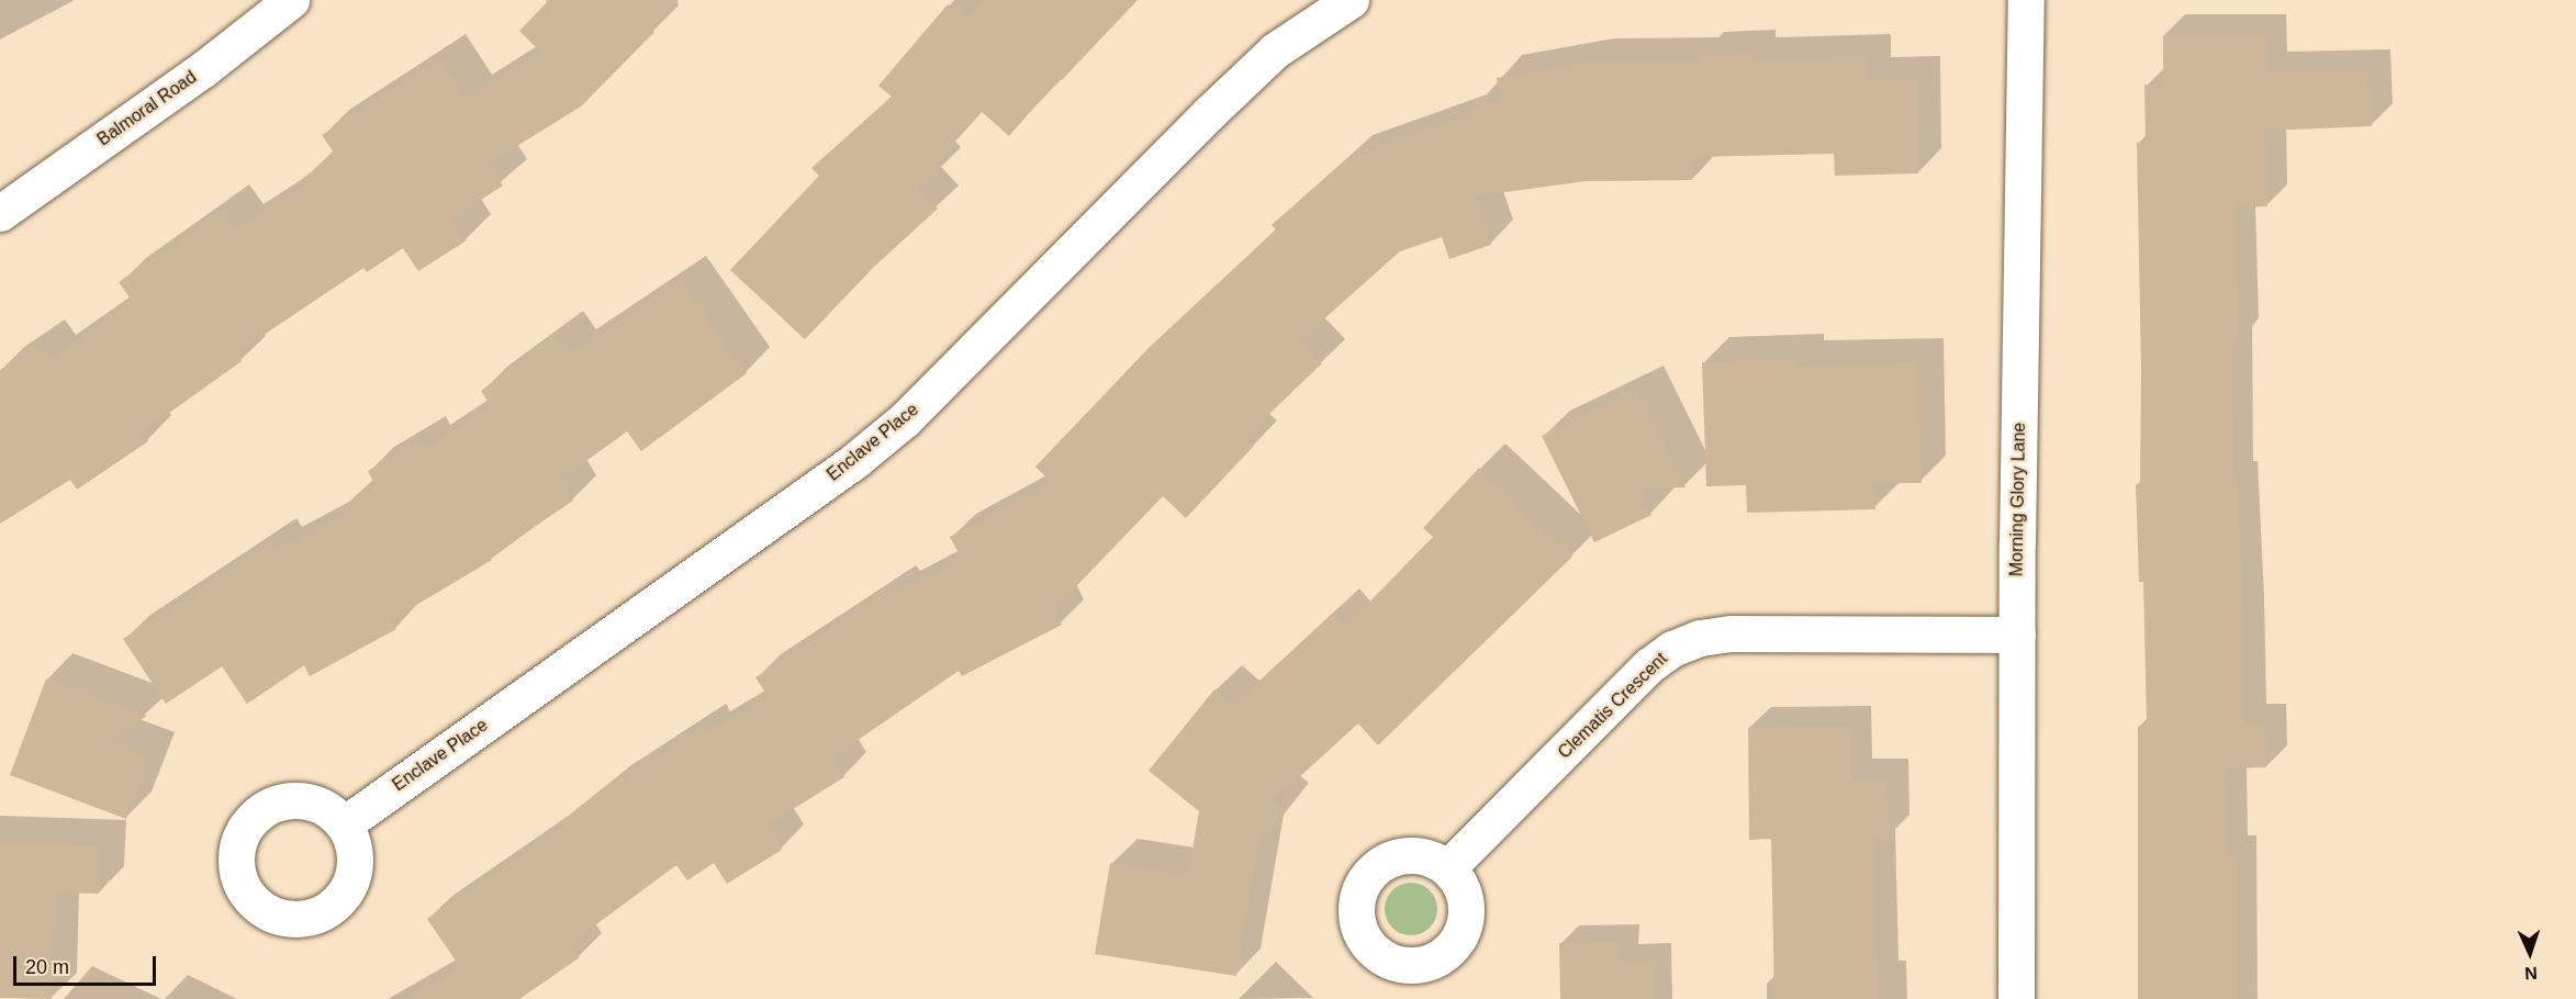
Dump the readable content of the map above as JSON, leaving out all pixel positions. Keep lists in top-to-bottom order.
{
  "streets": {
    "street": [
      "Balmoral Road",
      "Enclave Place",
      "Morning Glory Lane",
      "Clematis Crescent"
    ]
  },
  "crossings": [
    ["Morning Glory Lane", "Clematis Crescent"]
  ],
  "scale_bar": "20 m",
  "north": "bottom"
}
